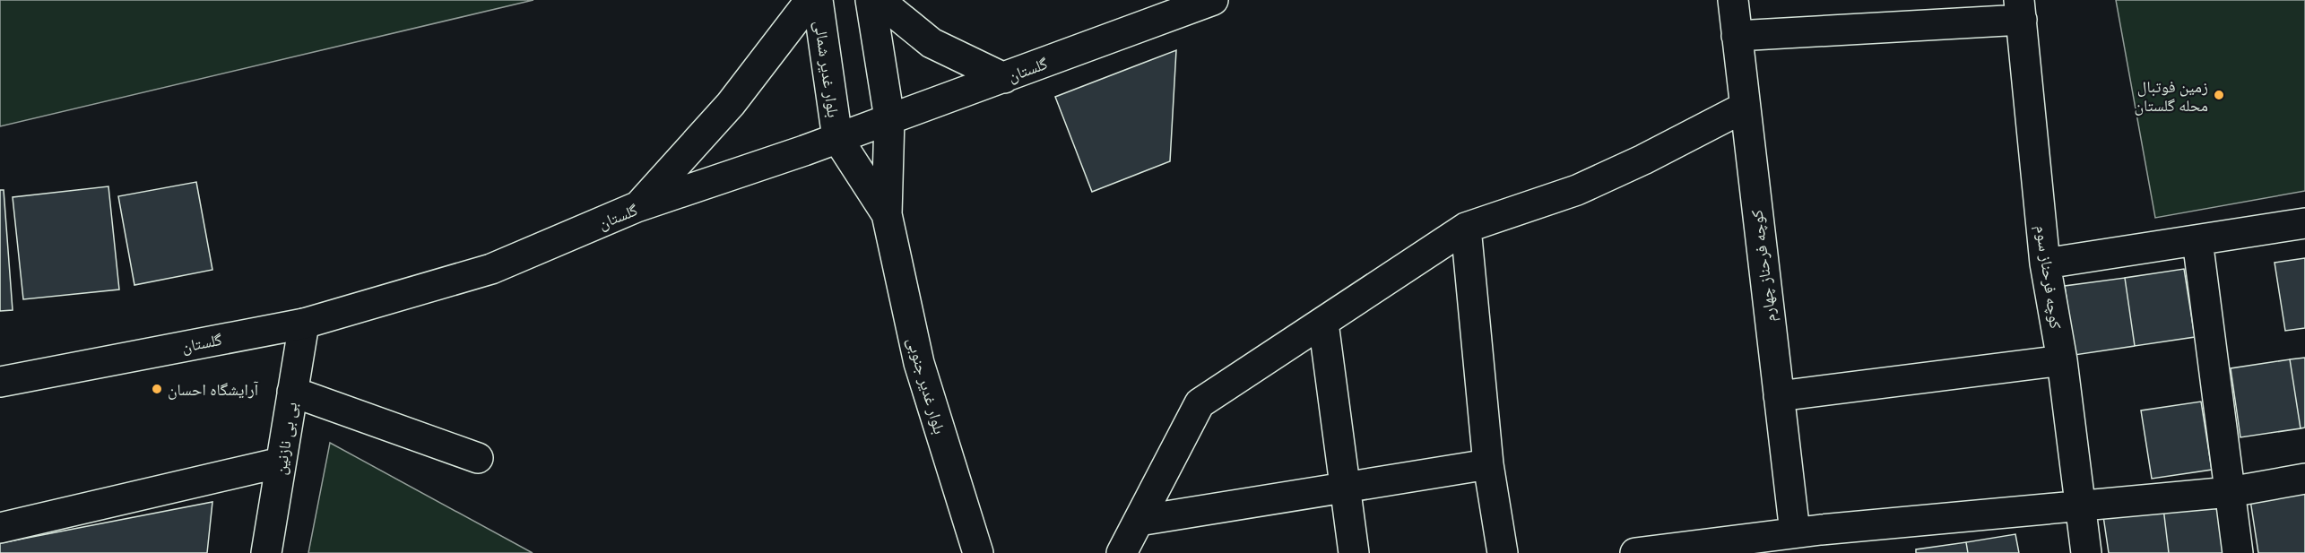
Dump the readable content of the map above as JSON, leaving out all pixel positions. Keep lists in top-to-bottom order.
{
  "streets": {
    "street": [
      "بلوار غدیر شمالی",
      "گلستان",
      "کوچه فرحناز چهارم",
      "کوچه فرحناز سوم",
      "بلوار غدیر جنوبی",
      "بی بی نازنین"
    ]
  },
  "crossings": [
    ["بلوار غدیر شمالی", "گلستان"],
    ["بلوار غدیر شمالی", "بلوار غدیر جنوبی"],
    ["گلستان", "بلوار غدیر جنوبی"],
    ["گلستان", "بی بی نازنین"]
  ],
  "places": ["زمین فوتبال محله گلستان", "آرایشگاه احسان"]
}
